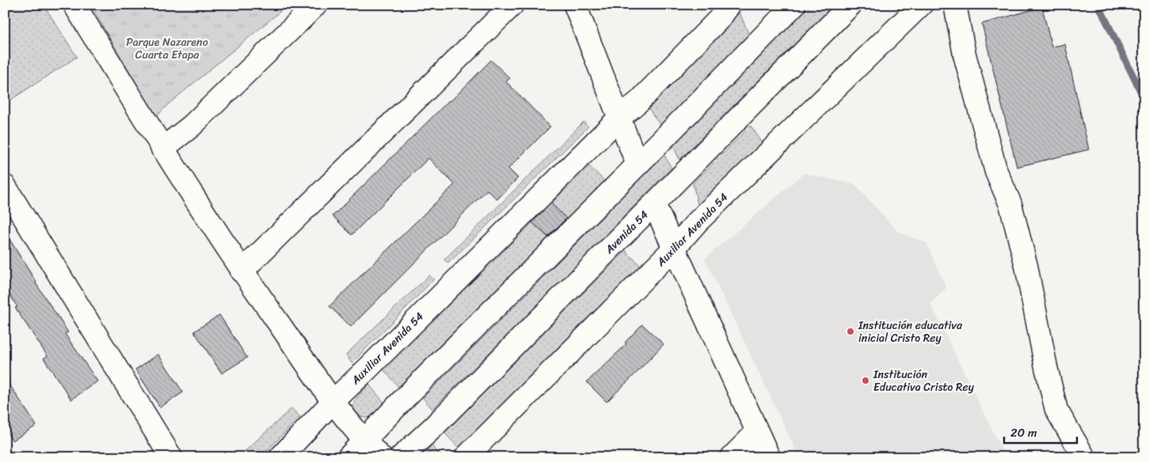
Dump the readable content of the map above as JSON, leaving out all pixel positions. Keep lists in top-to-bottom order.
{
  "streets": {
    "street": ["Auxiliar Avenida 54", "Avenida 54"]
  },
  "parks": ["Parque Nazareno Cuarta Etapa"],
  "places": ["Institución educativa inicial Cristo Rey", "Institución Educativa Cristo Rey"],
  "scale_bar": "20 m"
}
